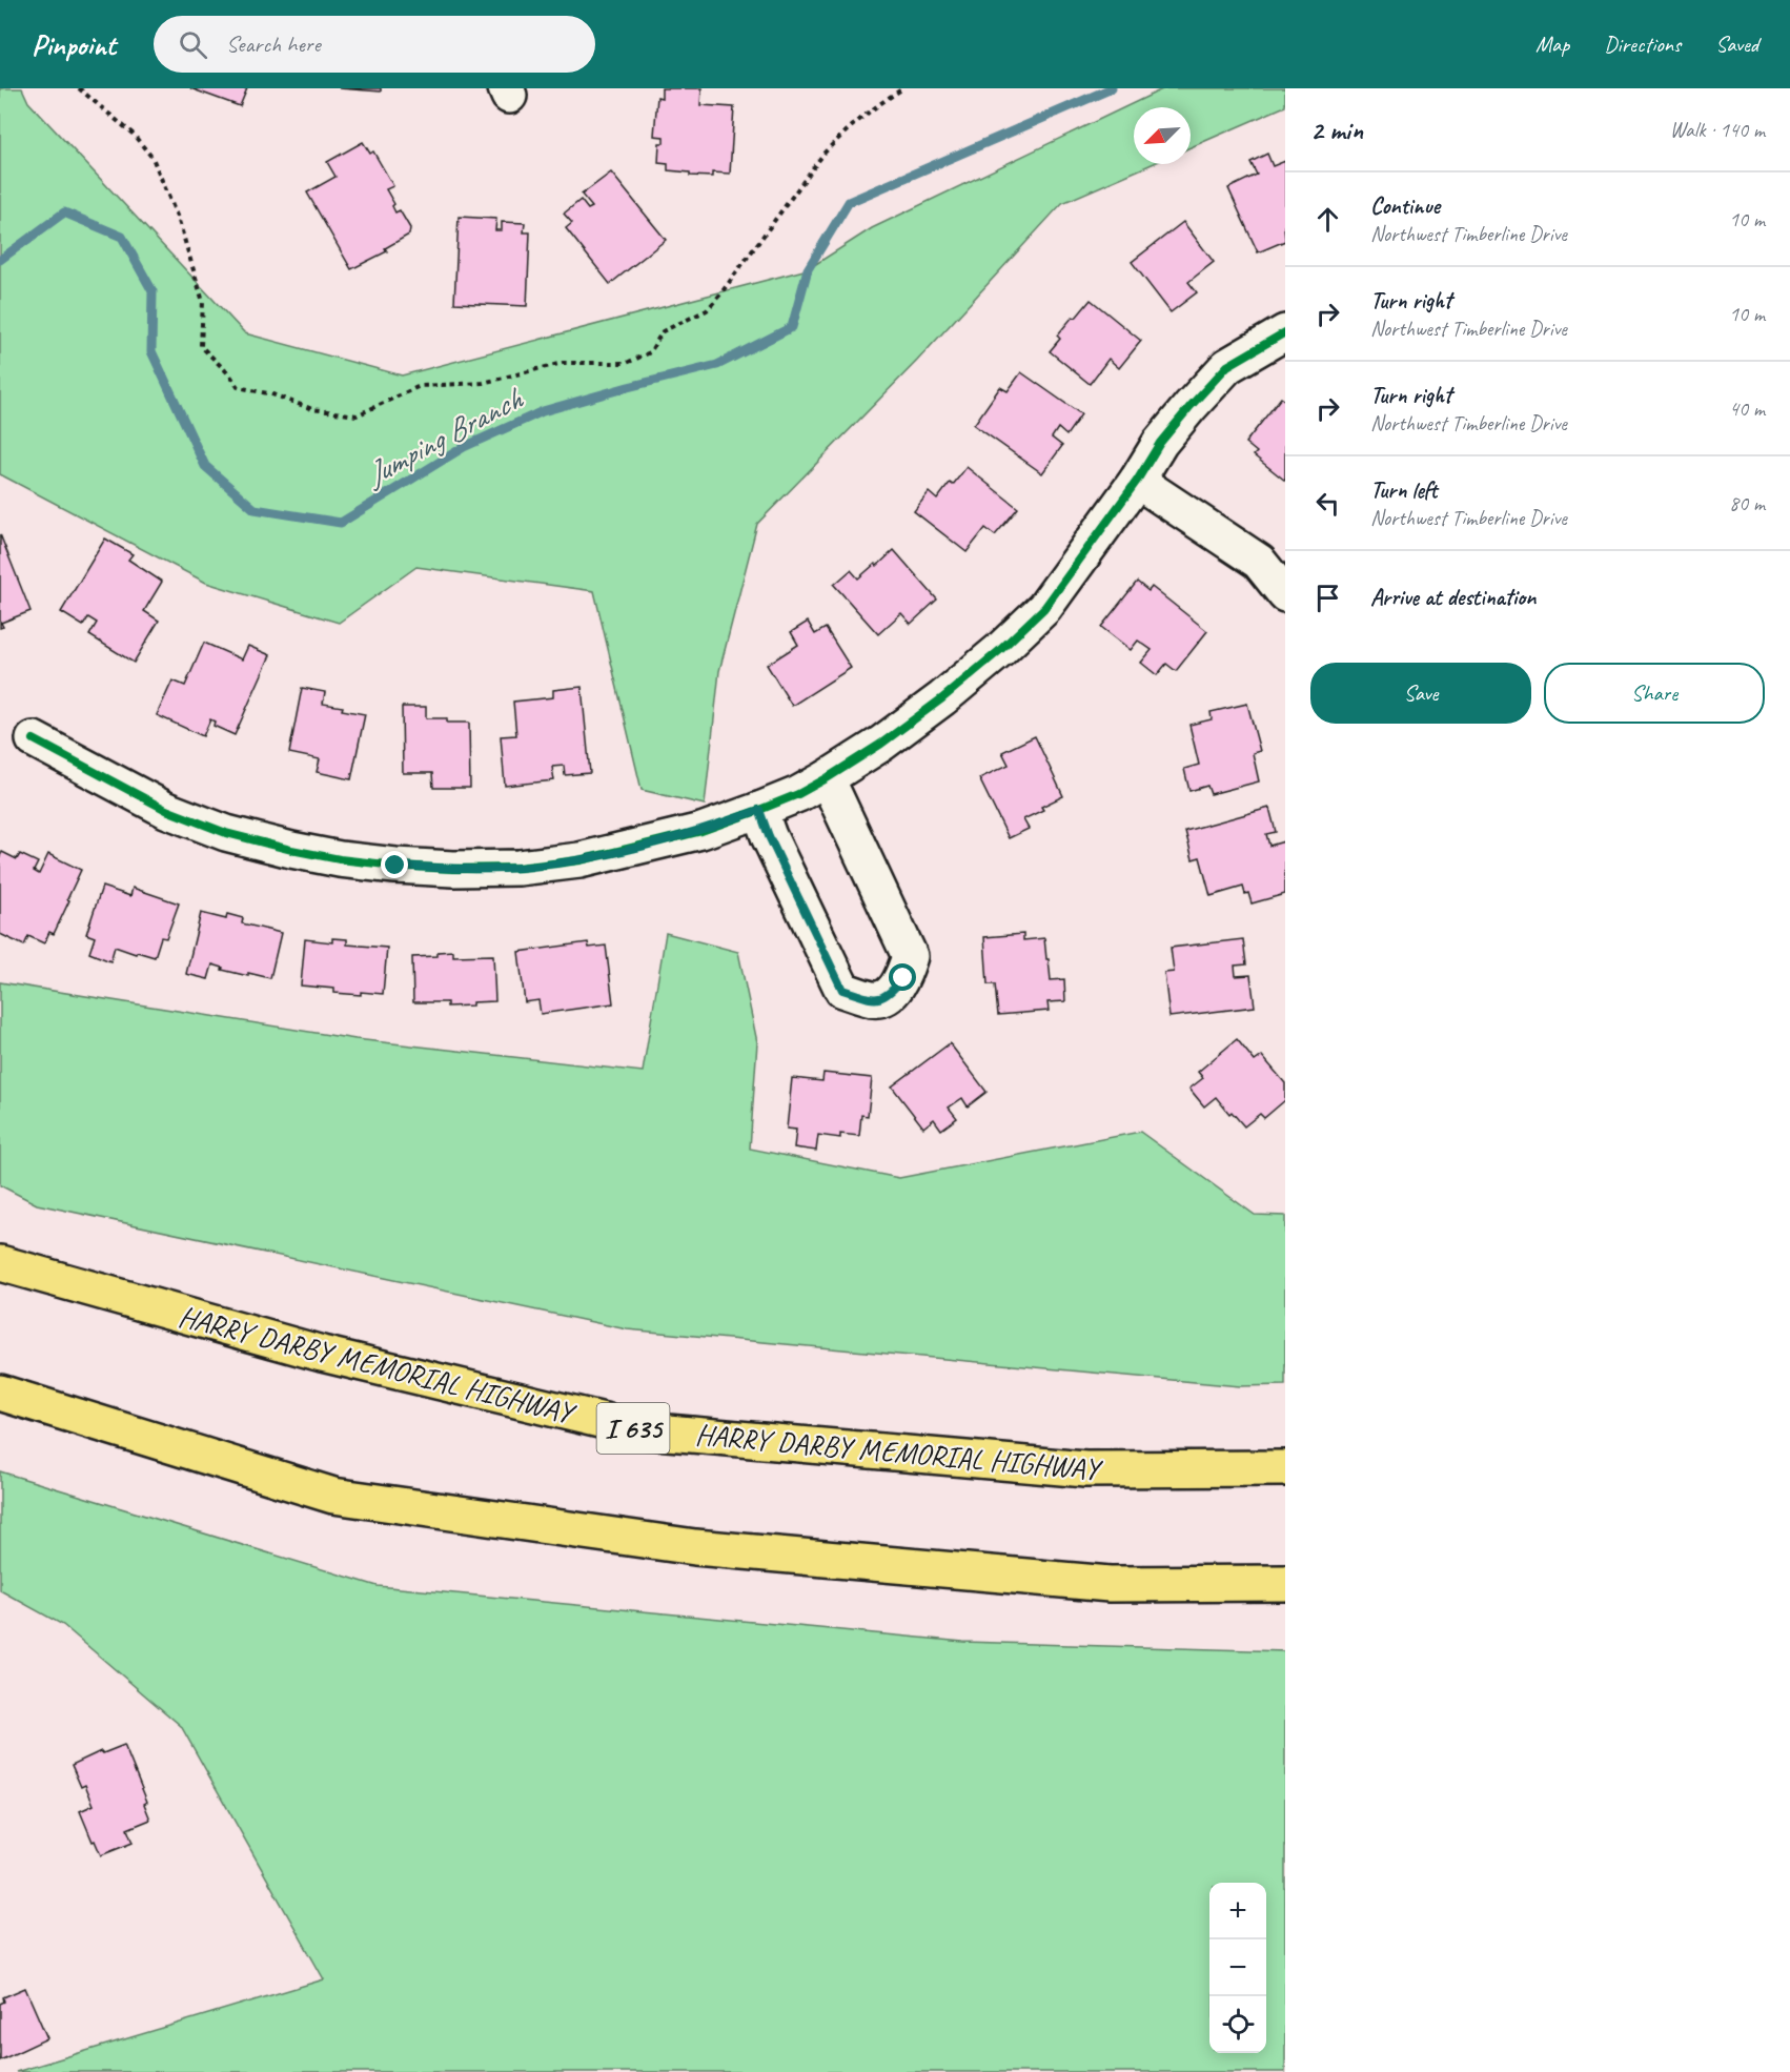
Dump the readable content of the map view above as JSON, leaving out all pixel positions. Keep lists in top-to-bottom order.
{
  "streets": {
    "highway": ["HARRY DARBY MEMORIAL HIGHWAY", "I 635"]
  },
  "water": ["Jumping Branch"],
  "north": "bottom left",
  "page": {
    "header": "Pinpoint",
    "search": "Search here",
    "nav": ["Map", "Directions", "Saved"],
    "heading": ["2 min", "Walk · 140 m"],
    "list": [
      ["Continue", "Northwest Timberline Drive", "10 m"],
      ["Turn right", "Northwest Timberline Drive", "10 m"],
      ["Turn right", "Northwest Timberline Drive", "40 m"],
      ["Turn left", "Northwest Timberline Drive", "80 m"],
      "Arrive at destination"
    ],
    "buttons": ["Save", "Share"],
    "map_buttons": ["+", "−"]
  }
}
